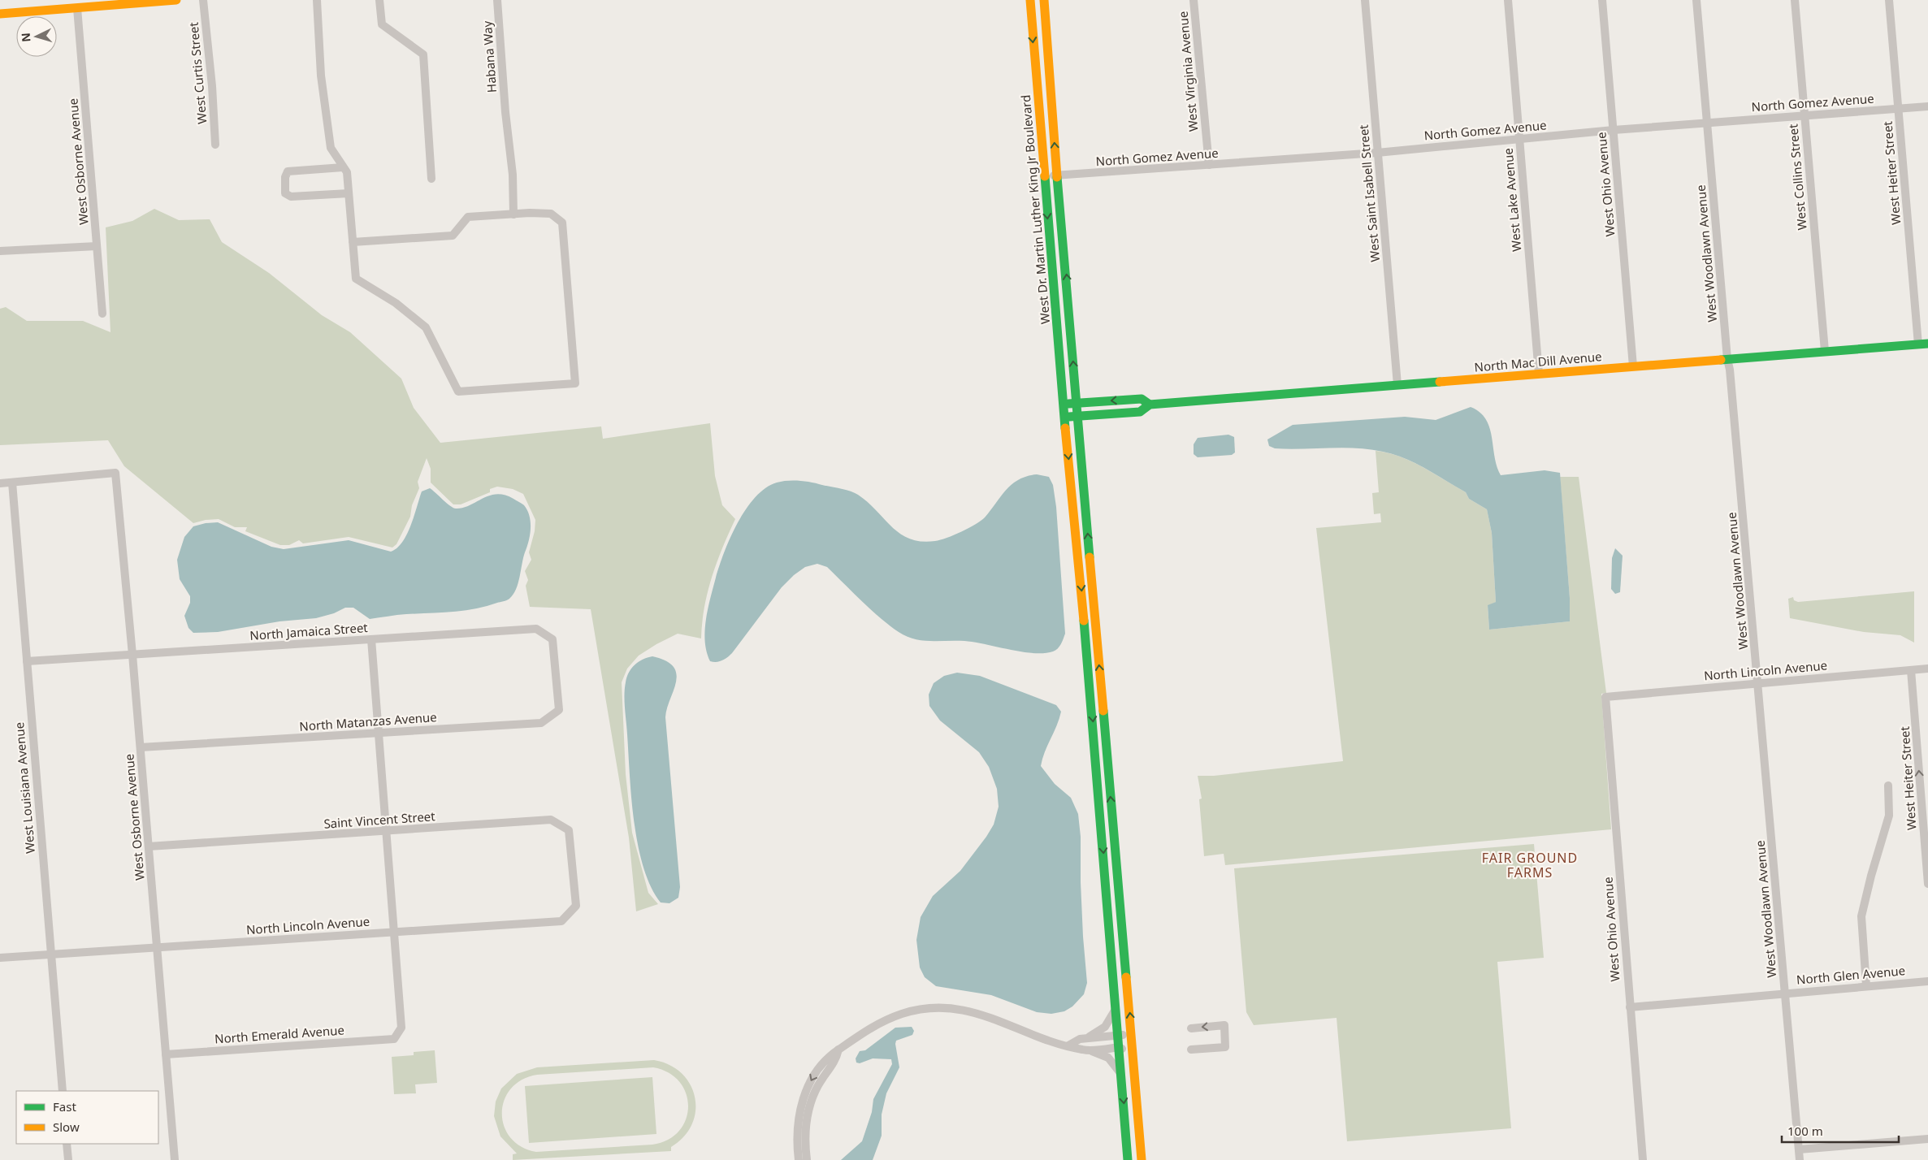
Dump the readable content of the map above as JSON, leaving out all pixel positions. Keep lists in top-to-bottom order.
{
  "streets": {
    "main road": ["West Dr. Martin Luther King Jr Boulevard", "North Mac Dill Avenue"],
    "street": [
      "Habana Way",
      "West Virginia Avenue",
      "West Curtis Street",
      "North Gomez Avenue",
      "West Osborne Avenue",
      "West Heiter Street",
      "West Collins Street",
      "West Ohio Avenue",
      "West Saint Isabell Street",
      "West Lake Avenue",
      "West Woodlawn Avenue",
      "North Jamaica Street",
      "North Lincoln Avenue",
      "North Matanzas Avenue",
      "West Louisiana Avenue",
      "Saint Vincent Street",
      "North Glen Avenue",
      "North Emerald Avenue"
    ]
  },
  "crossings": [
    ["West Virginia Avenue", "North Gomez Avenue"],
    ["North Gomez Avenue", "West Heiter Street"],
    ["North Gomez Avenue", "West Collins Street"],
    ["North Gomez Avenue", "West Ohio Avenue"],
    ["North Gomez Avenue", "West Saint Isabell Street"],
    ["North Gomez Avenue", "West Lake Avenue"],
    ["North Gomez Avenue", "West Dr. Martin Luther King Jr Boulevard"],
    ["North Gomez Avenue", "West Woodlawn Avenue"],
    ["West Osborne Avenue", "North Jamaica Street"],
    ["West Osborne Avenue", "North Lincoln Avenue"],
    ["West Osborne Avenue", "North Matanzas Avenue"],
    ["West Osborne Avenue", "West Louisiana Avenue"],
    ["West Osborne Avenue", "Saint Vincent Street"],
    ["West Osborne Avenue", "North Emerald Avenue"],
    ["West Heiter Street", "North Mac Dill Avenue"],
    ["West Heiter Street", "North Lincoln Avenue"],
    ["West Collins Street", "North Mac Dill Avenue"],
    ["West Ohio Avenue", "North Mac Dill Avenue"],
    ["West Ohio Avenue", "North Lincoln Avenue"],
    ["West Ohio Avenue", "North Glen Avenue"],
    ["West Saint Isabell Street", "North Mac Dill Avenue"],
    ["West Lake Avenue", "North Mac Dill Avenue"],
    ["West Dr. Martin Luther King Jr Boulevard", "North Mac Dill Avenue"],
    ["West Woodlawn Avenue", "North Mac Dill Avenue"],
    ["West Woodlawn Avenue", "North Lincoln Avenue"],
    ["West Woodlawn Avenue", "North Glen Avenue"],
    ["North Jamaica Street", "North Matanzas Avenue"],
    ["North Jamaica Street", "West Louisiana Avenue"],
    ["North Lincoln Avenue", "West Louisiana Avenue"],
    ["North Lincoln Avenue", "Saint Vincent Street"],
    ["North Lincoln Avenue", "North Emerald Avenue"]
  ],
  "districts": ["FAIR GROUND FARMS"],
  "legend": ["Fast", "Slow"],
  "scale_bar": "100 m",
  "north": "left"
}
